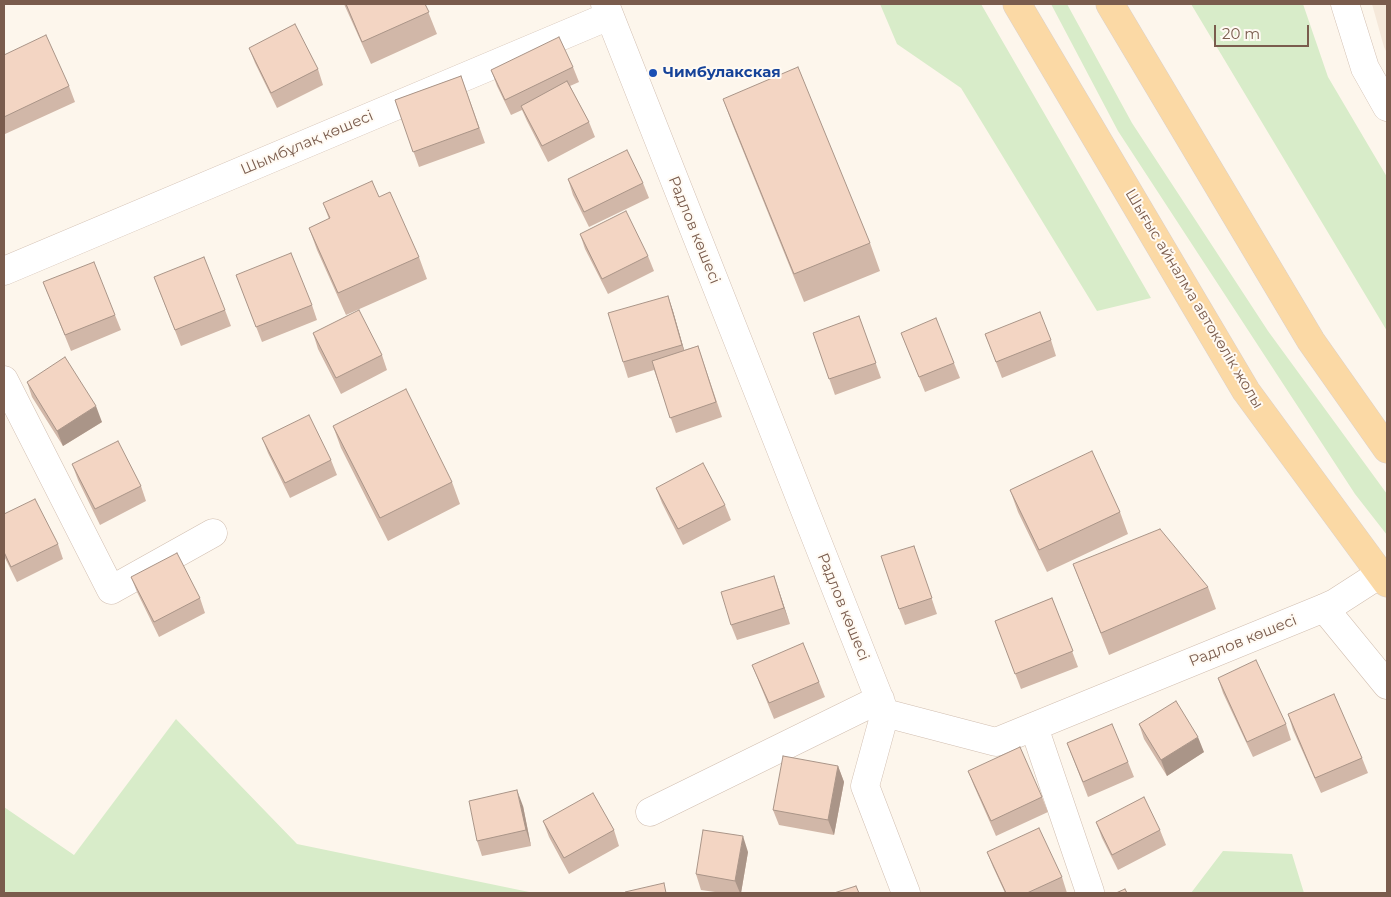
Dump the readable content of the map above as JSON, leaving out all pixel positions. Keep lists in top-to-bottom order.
{
  "streets": {
    "main road": ["Шығыс айналма автокөлік жолы"],
    "street": ["Шымбұлақ көшесі", "Радлов көшесі"]
  },
  "crossings": [
    ["Шымбұлақ көшесі", "Радлов көшесі"],
    ["Радлов көшесі", "Шығыс айналма автокөлік жолы"]
  ],
  "places": ["Чимбулакская"],
  "scale_bar": "20 m"
}
